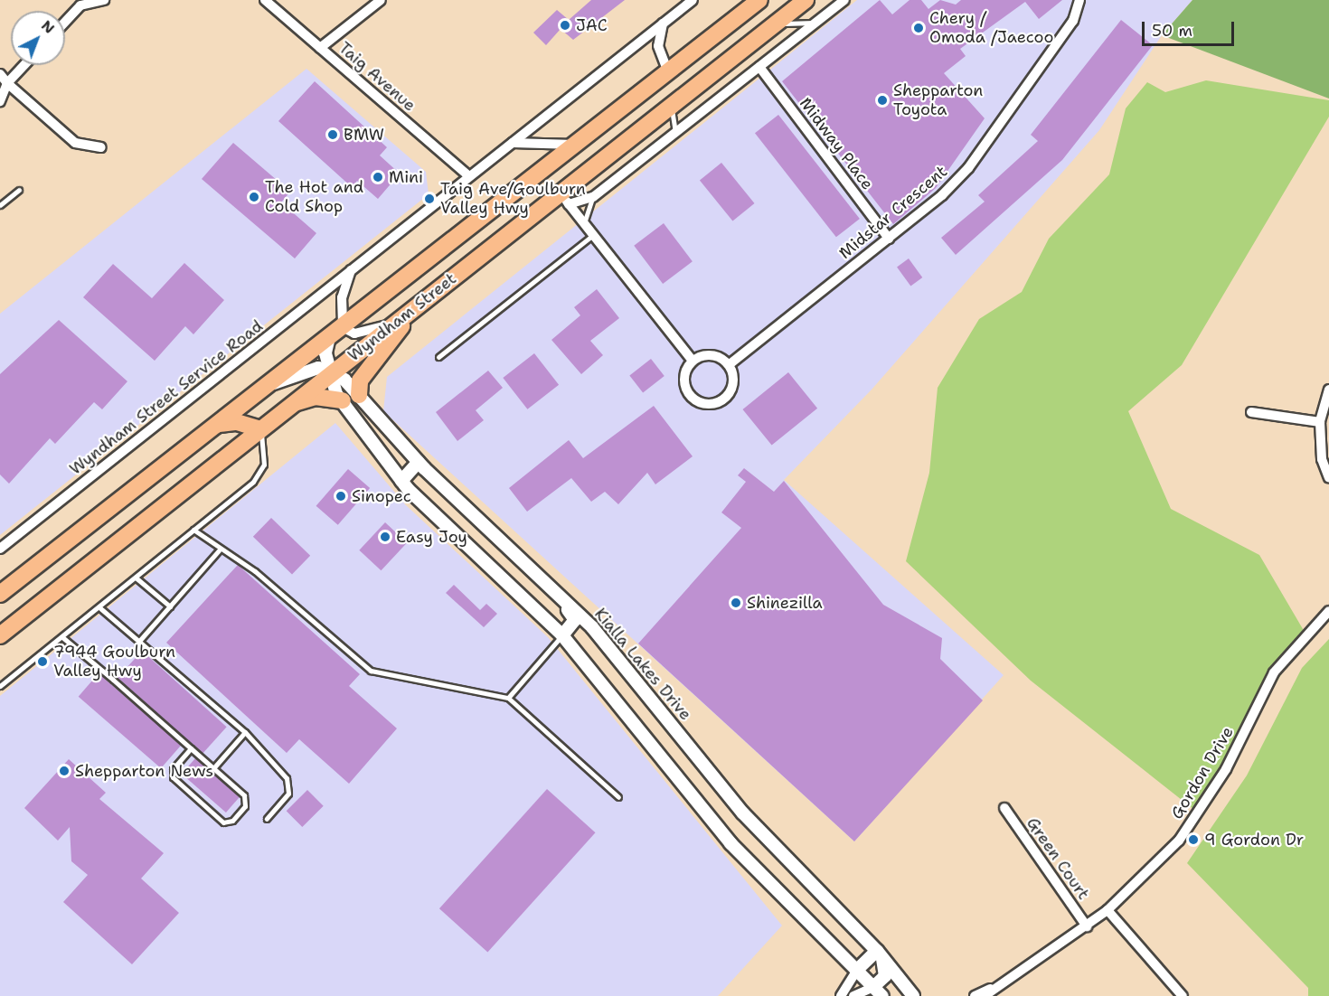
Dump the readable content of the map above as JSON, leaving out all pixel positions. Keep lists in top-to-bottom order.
{
  "streets": {
    "highway": ["Wyndham Street"],
    "street": [
      "Taig Avenue",
      "Midway Place",
      "Midstar Crescent",
      "Wyndham Street Service Road",
      "Kialla Lakes Drive",
      "Gordon Drive",
      "Green Court"
    ]
  },
  "crossings": [
    ["Taig Avenue", "Wyndham Street Service Road"],
    ["Midway Place", "Midstar Crescent"],
    ["Wyndham Street", "Kialla Lakes Drive"],
    ["Gordon Drive", "Green Court"]
  ],
  "places": [
    "JAC",
    "Chery / Omoda /Jaecoo",
    "Shepparton Toyota",
    "BMW",
    "Mini",
    "The Hot and Cold Shop",
    "Taig Ave/Goulburn Valley Hwy",
    "Sinopec",
    "Easy Joy",
    "Shinezilla",
    "7944 Goulburn Valley Hwy",
    "Shepparton News",
    "9 Gordon Dr"
  ],
  "scale_bar": "50 m",
  "north": "top right"
}
